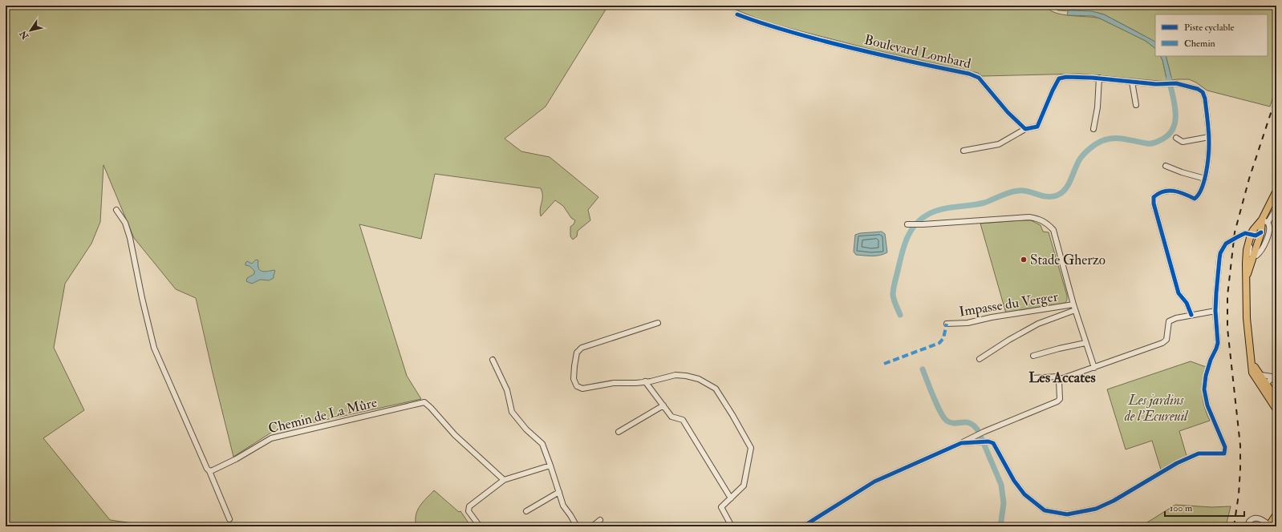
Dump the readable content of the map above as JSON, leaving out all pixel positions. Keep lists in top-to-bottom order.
{
  "streets": {
    "street": ["Boulevard Lombard", "Impasse du Verger", "Chemin de La Mûre"]
  },
  "districts": ["Les Accates"],
  "parks": ["Les jardins de l'Ecureuil"],
  "places": ["Stade Gherzo"],
  "legend": ["Piste cyclable", "Chemin"],
  "scale_bar": "100 m",
  "north": "bottom left"
}
